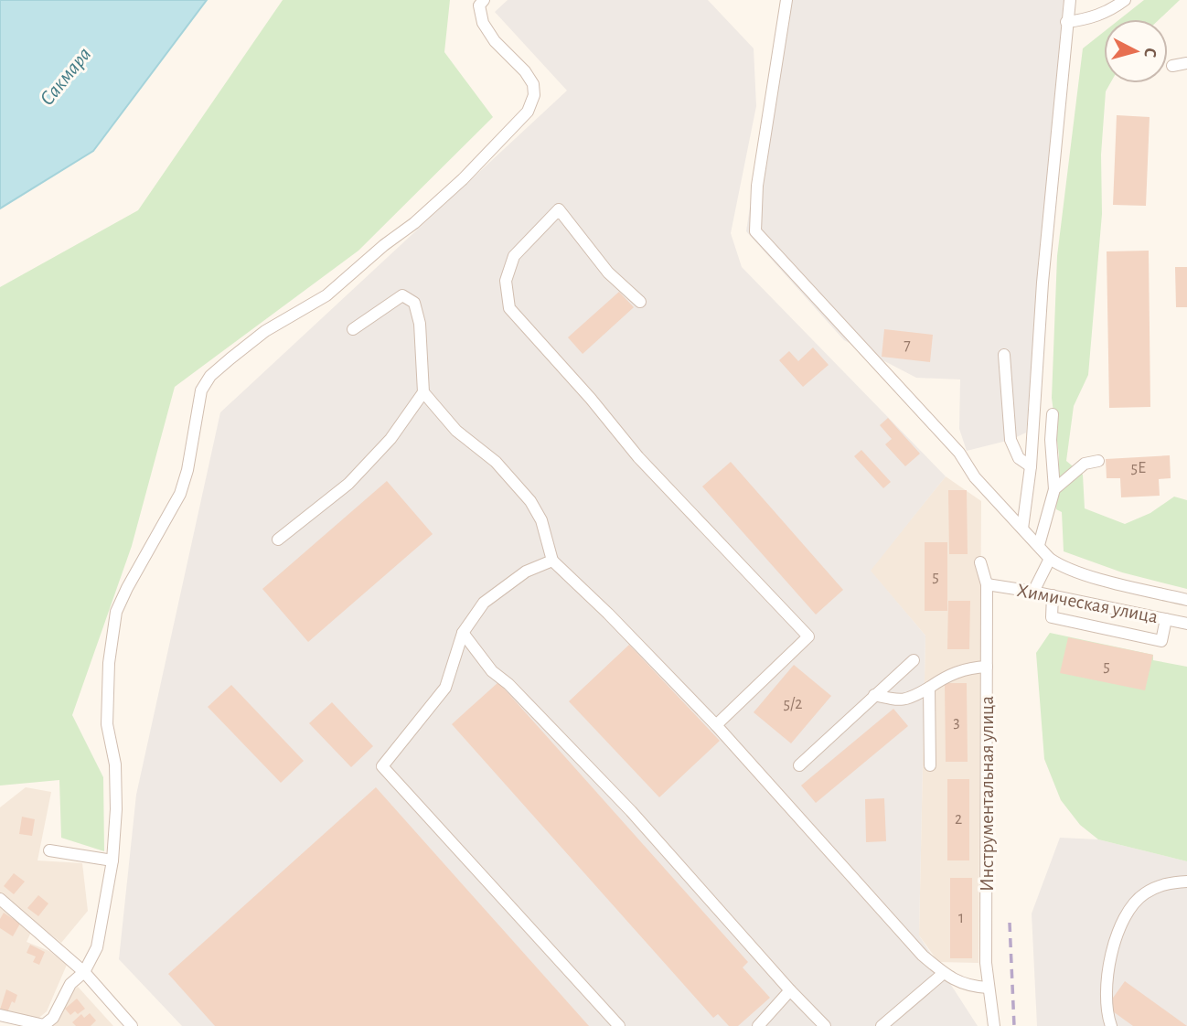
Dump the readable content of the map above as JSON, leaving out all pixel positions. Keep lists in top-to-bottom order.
{
  "streets": {
    "street": ["Химическая улица", "Инструментальная улица"]
  },
  "crossings": [
    ["Химическая улица", "Инструментальная улица"]
  ],
  "water": ["Сакмара"],
  "house_numbers": [
    "7",
    "5Е",
    "5",
    "5",
    "5/2",
    "3",
    "2",
    "1"
  ],
  "north": "right"
}
